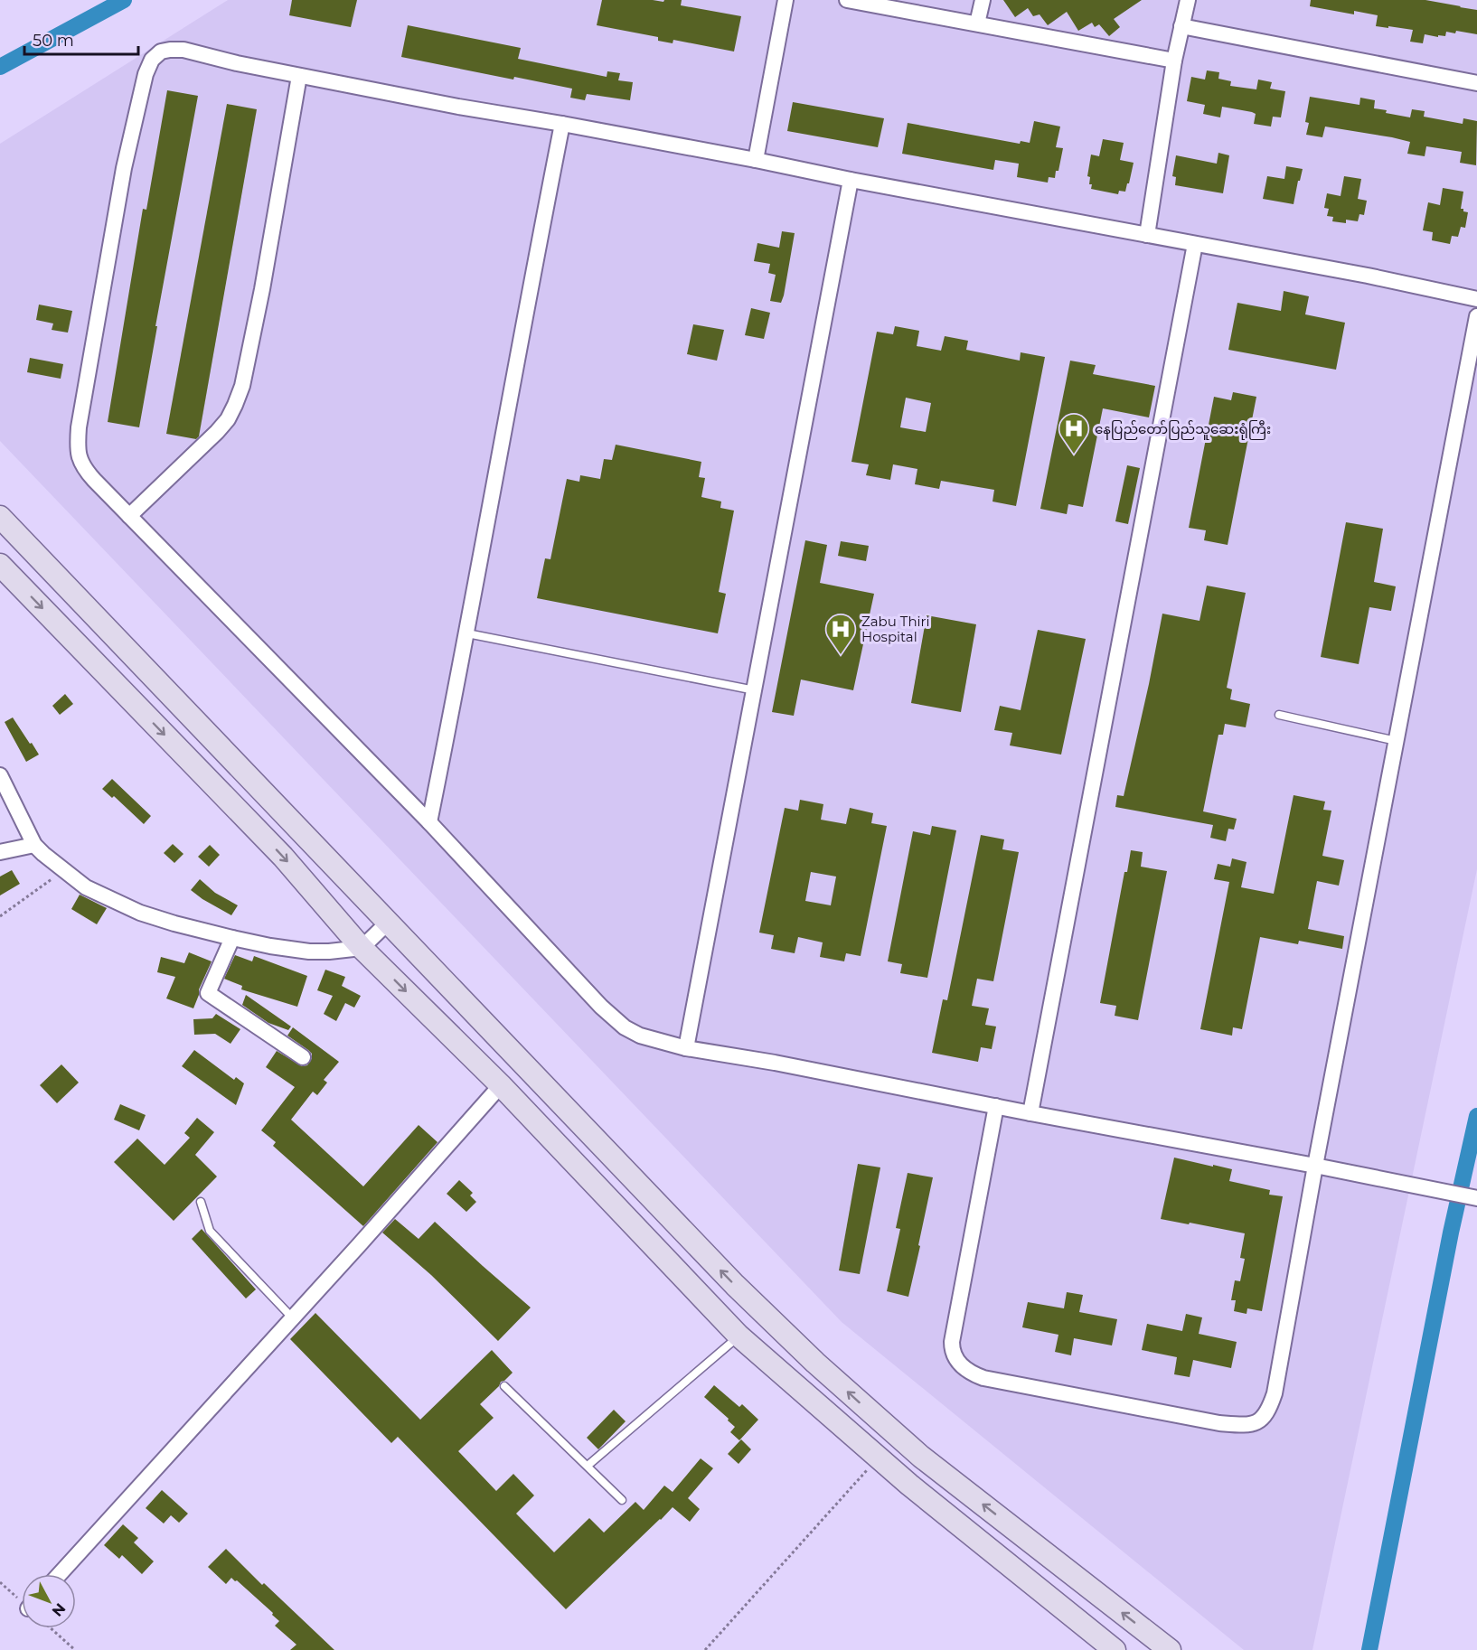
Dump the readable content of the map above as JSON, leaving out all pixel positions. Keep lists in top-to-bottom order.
{
  "places": {
    "hospital": ["နေပြည်တော်ပြည်သူဆေးရုံကြီး", "Zabu Thiri Hospital"]
  },
  "scale_bar": "50 m",
  "north": "bottom right"
}
